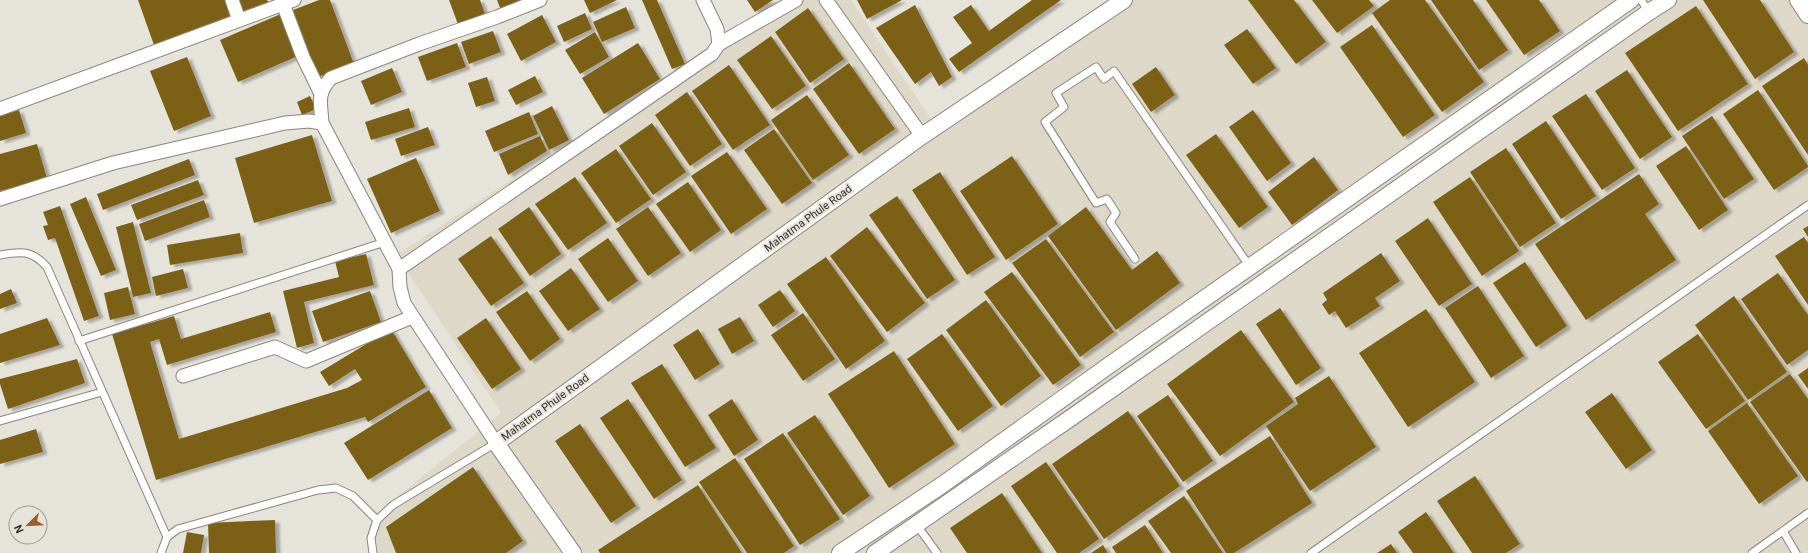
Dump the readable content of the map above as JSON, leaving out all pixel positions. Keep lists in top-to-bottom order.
{
  "streets": {
    "street": ["Mahatma Phule Road"]
  },
  "north": "bottom left"
}
